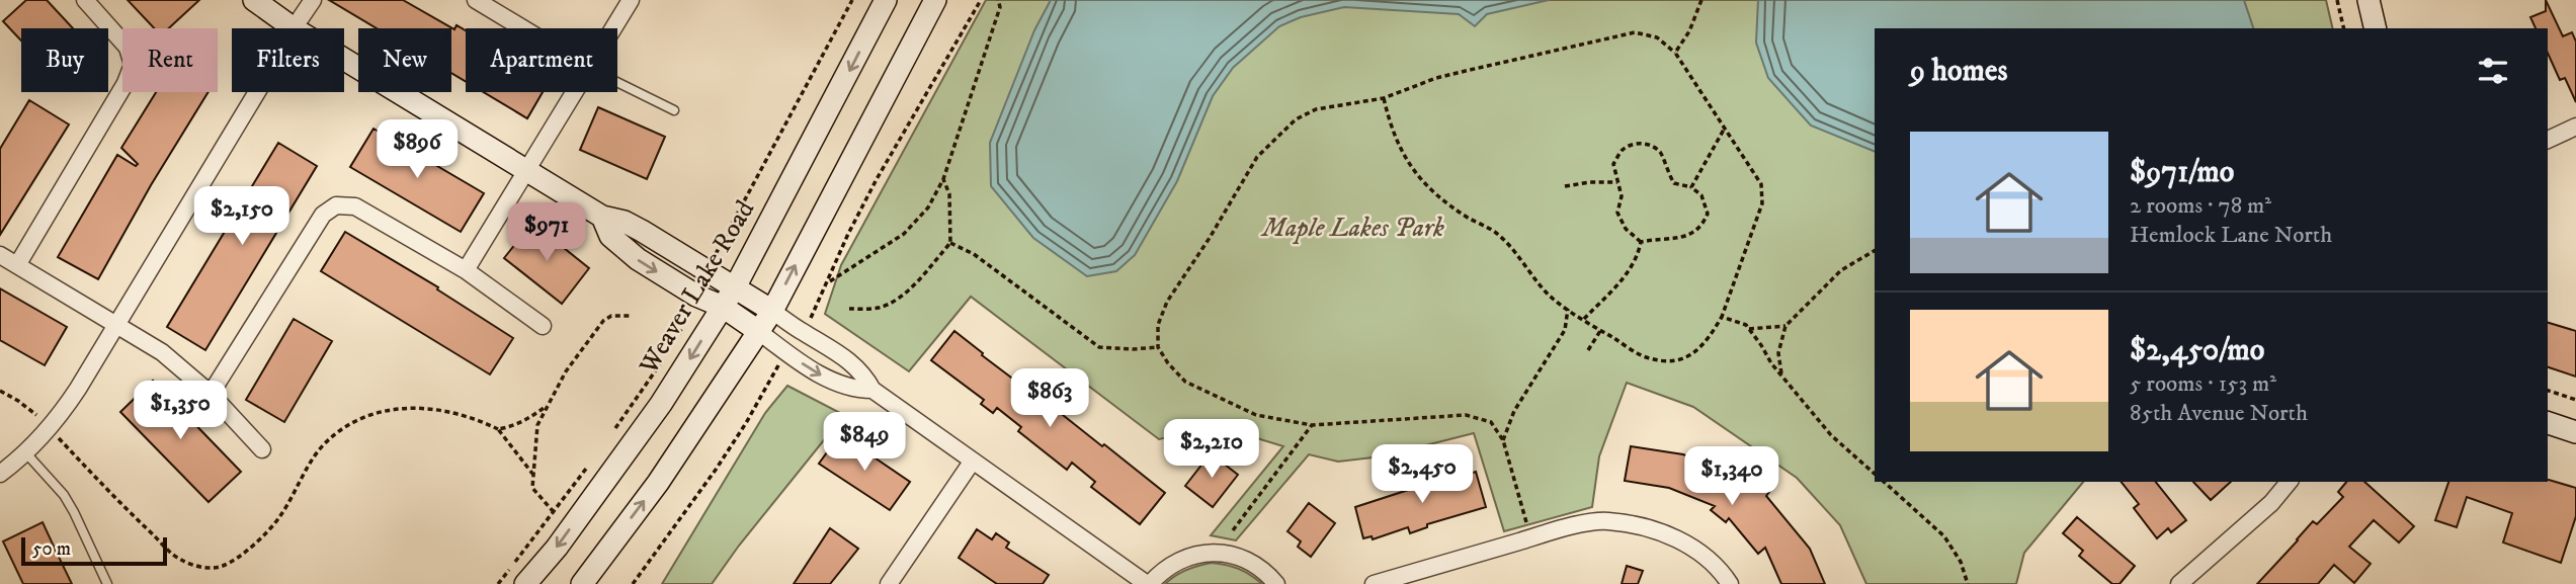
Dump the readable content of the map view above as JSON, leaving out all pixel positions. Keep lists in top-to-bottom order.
{
  "streets": {
    "main road": ["Weaver Lake Road"]
  },
  "parks": ["Maple Lakes Park"],
  "scale_bar": "50 m",
  "page": {
    "chip": [
      "Buy",
      "Rent",
      "Filters",
      "New",
      "Apartment"
    ],
    "heading": "9 homes",
    "list": [
      {
        "name": "$971/mo",
        "note": "2 rooms · 78 m² · Hemlock Lane North"
      },
      {
        "name": "$2,450/mo",
        "note": "5 rooms · 153 m² · 85th Avenue North"
      }
    ],
    "price": [
      "$896",
      "$2,150",
      "$971",
      "$863",
      "$1,350",
      "$849",
      "$2,210",
      "$2,450",
      "$1,340"
    ],
    "scale": "50 m"
  }
}
